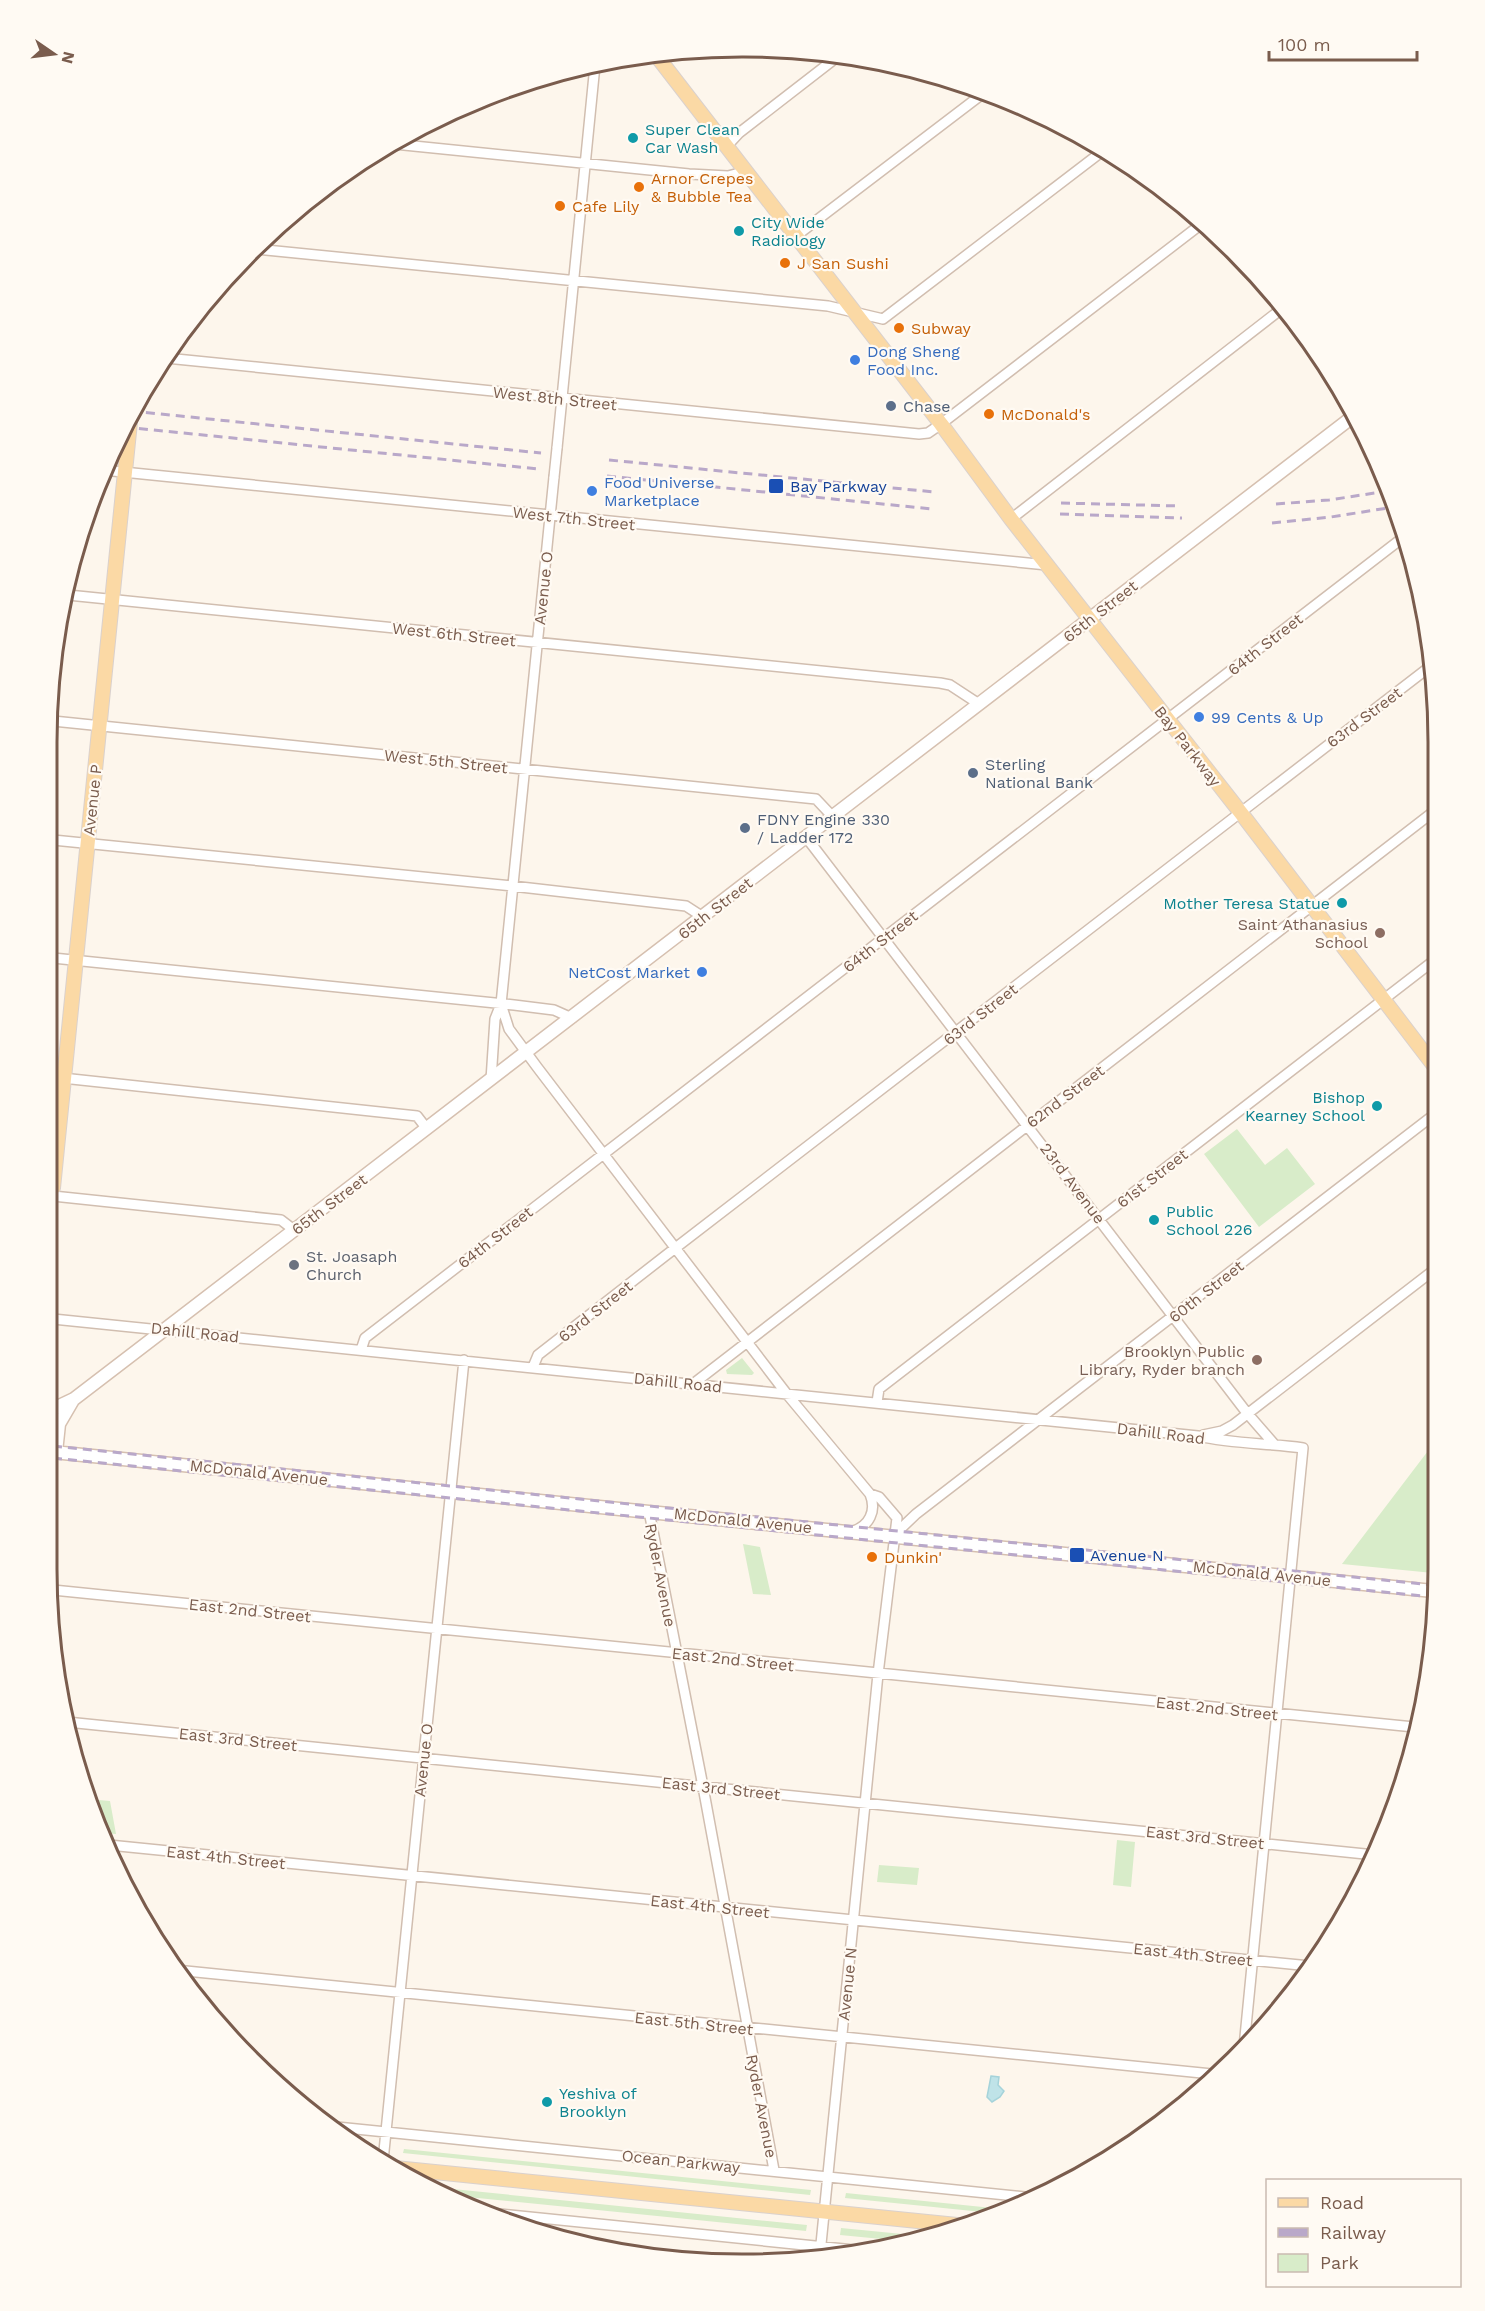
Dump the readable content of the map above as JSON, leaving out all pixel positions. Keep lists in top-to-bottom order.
{
  "streets": {
    "main road": [
      "65th Street",
      "Bay Parkway",
      "Avenue P",
      "McDonald Avenue"
    ],
    "street": [
      "West 8th Street",
      "West 7th Street",
      "Avenue O",
      "West 6th Street",
      "64th Street",
      "63rd Street",
      "West 5th Street",
      "62nd Street",
      "61st Street",
      "23rd Avenue",
      "60th Street",
      "Dahill Road",
      "Ryder Avenue",
      "East 2nd Street",
      "East 3rd Street",
      "East 4th Street",
      "Avenue N",
      "East 5th Street",
      "Ocean Parkway"
    ]
  },
  "crossings": [
    ["West 8th Street", "Avenue O"],
    ["West 8th Street", "Bay Parkway"],
    ["West 7th Street", "Avenue O"],
    ["West 7th Street", "Bay Parkway"],
    ["West 7th Street", "Avenue P"],
    ["Avenue O", "65th Street"],
    ["Avenue O", "West 6th Street"],
    ["Avenue O", "64th Street"],
    ["Avenue O", "63rd Street"],
    ["Avenue O", "West 5th Street"],
    ["Avenue O", "62nd Street"],
    ["Avenue O", "Dahill Road"],
    ["Avenue O", "McDonald Avenue"],
    ["Avenue O", "East 2nd Street"],
    ["Avenue O", "East 3rd Street"],
    ["Avenue O", "East 4th Street"],
    ["Avenue O", "Avenue N"],
    ["Avenue O", "East 5th Street"],
    ["Avenue O", "Ocean Parkway"],
    ["65th Street", "West 6th Street"],
    ["65th Street", "Bay Parkway"],
    ["65th Street", "West 5th Street"],
    ["65th Street", "23rd Avenue"],
    ["65th Street", "Dahill Road"],
    ["West 6th Street", "Avenue P"],
    ["64th Street", "Bay Parkway"],
    ["64th Street", "23rd Avenue"],
    ["64th Street", "Dahill Road"],
    ["63rd Street", "Bay Parkway"],
    ["63rd Street", "23rd Avenue"],
    ["63rd Street", "Dahill Road"],
    ["Bay Parkway", "62nd Street"],
    ["Bay Parkway", "61st Street"],
    ["West 5th Street", "Avenue P"],
    ["62nd Street", "23rd Avenue"],
    ["62nd Street", "Dahill Road"],
    ["61st Street", "23rd Avenue"],
    ["61st Street", "Dahill Road"],
    ["23rd Avenue", "60th Street"],
    ["23rd Avenue", "Dahill Road"],
    ["60th Street", "Dahill Road"],
    ["60th Street", "McDonald Avenue"],
    ["60th Street", "Avenue N"],
    ["Dahill Road", "McDonald Avenue"],
    ["McDonald Avenue", "Ryder Avenue"],
    ["McDonald Avenue", "Avenue N"],
    ["Ryder Avenue", "East 2nd Street"],
    ["Ryder Avenue", "East 3rd Street"],
    ["Ryder Avenue", "East 4th Street"],
    ["Ryder Avenue", "East 5th Street"],
    ["Ryder Avenue", "Ocean Parkway"],
    ["East 2nd Street", "Avenue N"],
    ["East 3rd Street", "Avenue N"],
    ["East 4th Street", "Avenue N"],
    ["Avenue N", "East 5th Street"],
    ["Avenue N", "Ocean Parkway"]
  ],
  "places": {
    "other": [
      "Super Clean Car Wash",
      "Arnor Crepes & Bubble Tea",
      "Cafe Lily",
      "City Wide Radiology",
      "J San Sushi",
      "Subway",
      "Dong Sheng Food Inc.",
      "Chase",
      "McDonald's",
      "Food Universe Marketplace",
      "99 Cents & Up",
      "Sterling National Bank",
      "FDNY Engine 330 / Ladder 172",
      "Mother Teresa Statue",
      "Saint Athanasius School",
      "NetCost Market",
      "Bishop Kearney School",
      "Public School 226",
      "St. Joasaph Church",
      "Brooklyn Public Library, Ryder branch",
      "Dunkin'",
      "Yeshiva of Brooklyn"
    ],
    "transit": ["Bay Parkway", "Avenue N"]
  },
  "legend": ["Road", "Railway", "Park"],
  "scale_bar": "100 m",
  "north": "right"
}
